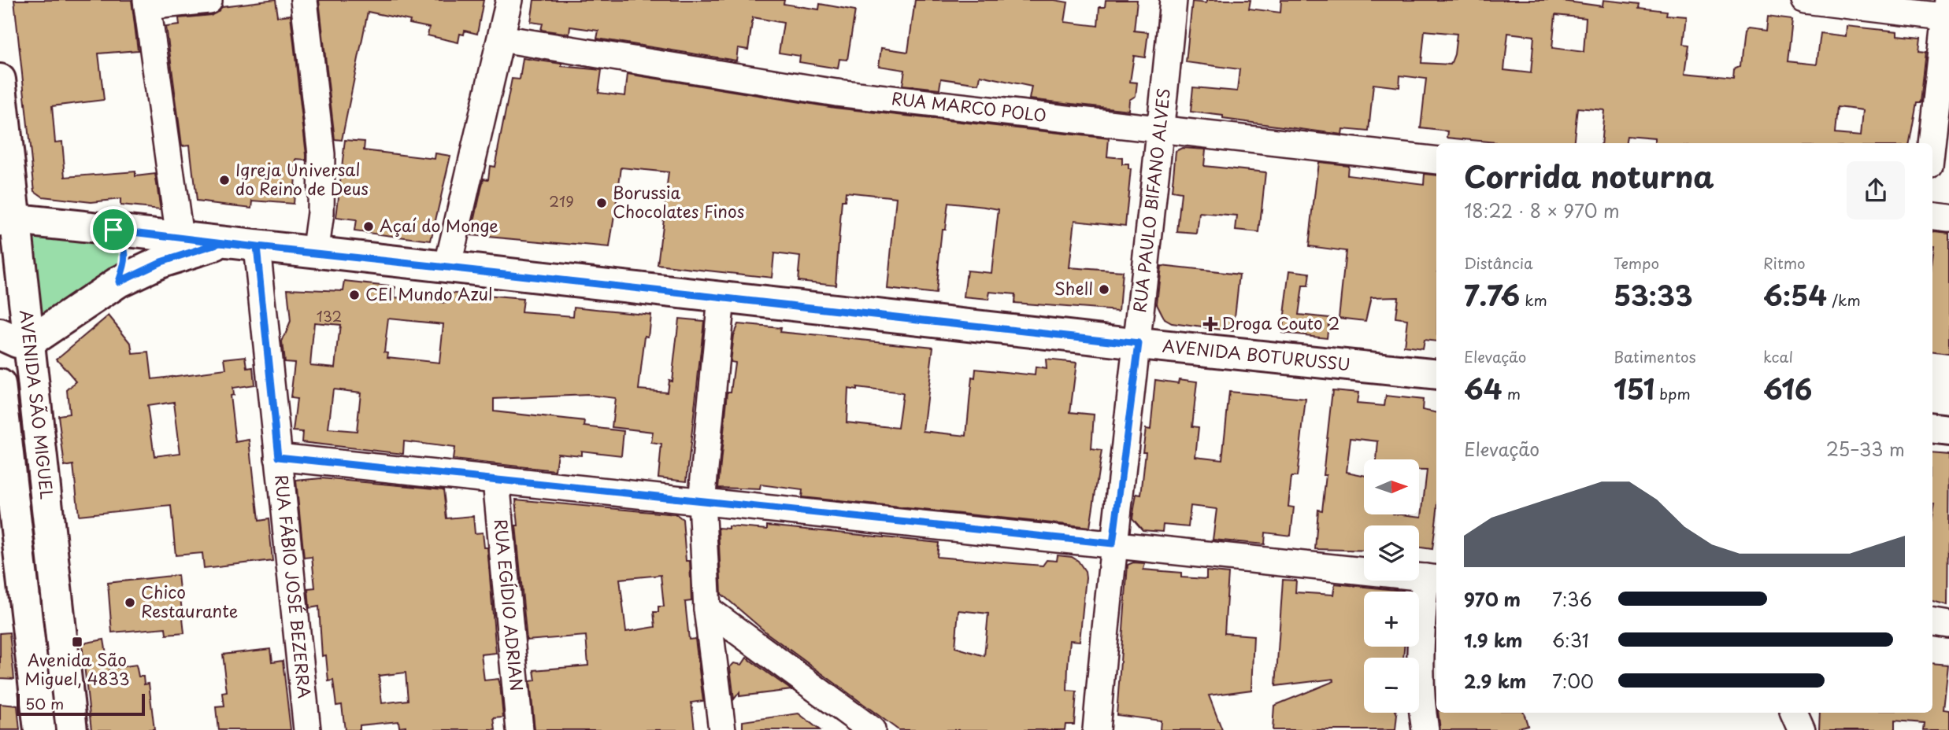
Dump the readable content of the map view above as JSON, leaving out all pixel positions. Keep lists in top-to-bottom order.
{
  "streets": {
    "main road": ["AVENIDA BOTURUSSU", "AVENIDA SÃO MIGUEL"],
    "street": [
      "RUA MARCO POLO",
      "RUA PAULO BIFANO ALVES",
      "RUA FÁBIO JOSÉ BEZERRA",
      "RUA EGÍDIO ADRIAN"
    ]
  },
  "crossings": [
    ["RUA MARCO POLO", "RUA PAULO BIFANO ALVES"],
    ["RUA PAULO BIFANO ALVES", "AVENIDA BOTURUSSU"],
    ["AVENIDA BOTURUSSU", "AVENIDA SÃO MIGUEL"],
    ["AVENIDA BOTURUSSU", "RUA FÁBIO JOSÉ BEZERRA"]
  ],
  "places": {
    "other": [
      "Igreja Universal do Reino de Deus",
      "Borussia Chocolates Finos",
      "Açaí do Monge",
      "Shell",
      "CEI Mundo Azul",
      "Chico Restaurante"
    ],
    "health": ["Droga Couto 2"],
    "transit": ["Avenida São Miguel, 4833"]
  },
  "house_numbers": ["219", "132"],
  "scale_bar": "50 m",
  "north": "right",
  "page": {
    "heading": ["Corrida noturna", "18:22 · 8 × 970 m"],
    "stats": [
      ["Distância", "7.76 km"],
      ["Tempo", "53:33"],
      ["Ritmo", "6:54 /km"],
      ["Elevação", "64 m"],
      ["Batimentos", "151 bpm"],
      ["kcal", "616"]
    ],
    "chart": ["Elevação", "25–33 m"],
    "map_buttons": ["+", "−"],
    "list": [
      {
        "name": "970 m",
        "note": "7:36"
      },
      {
        "name": "1.9 km",
        "note": "6:31"
      },
      {
        "name": "2.9 km",
        "note": "7:00"
      }
    ],
    "scale": "50 m"
  }
}
